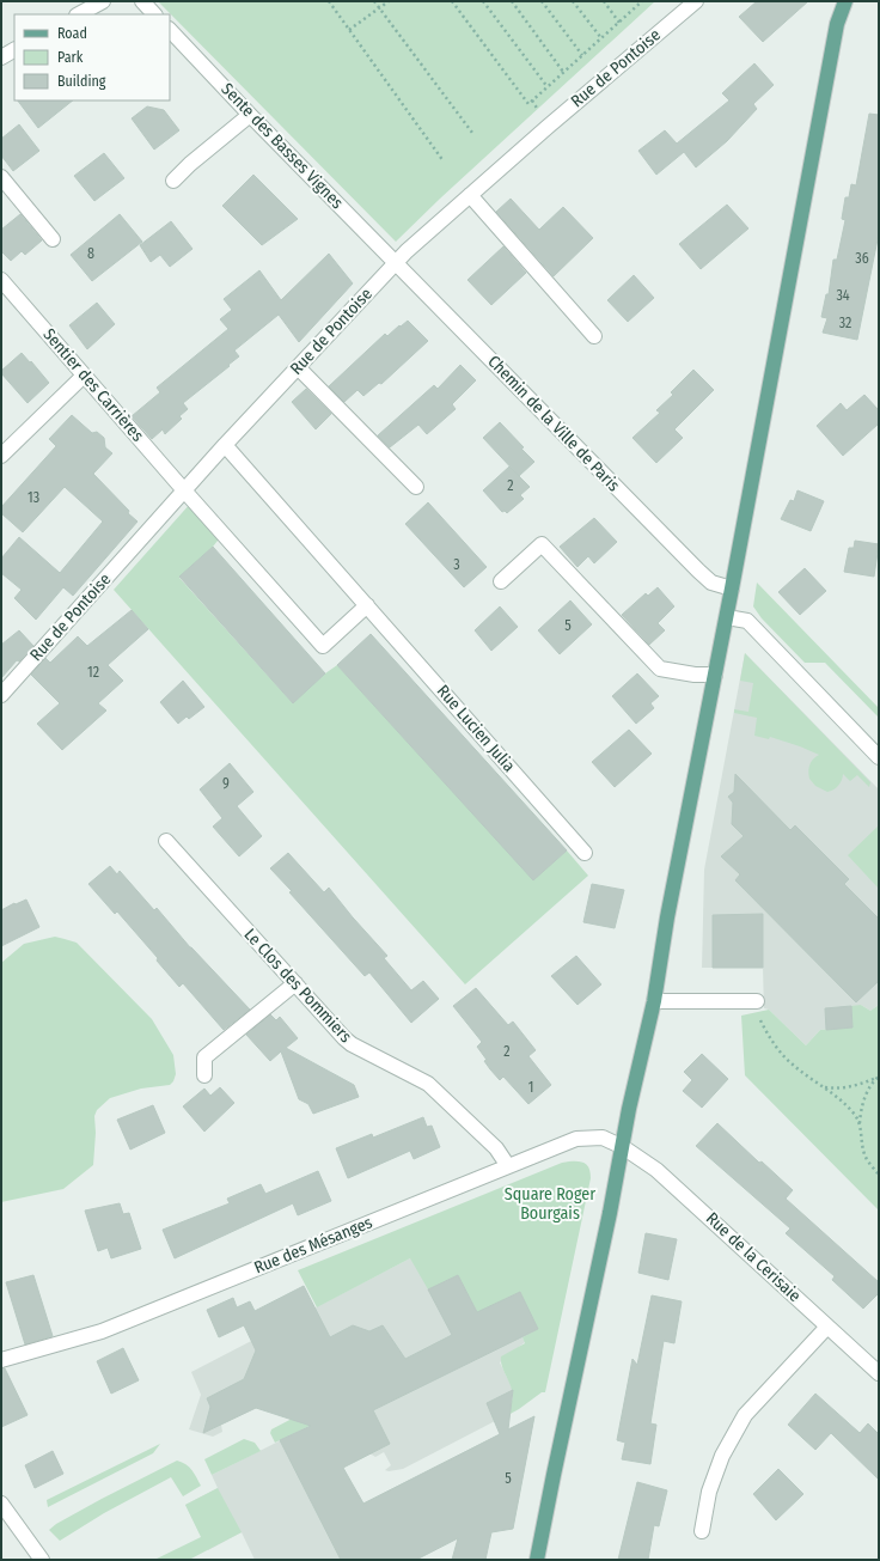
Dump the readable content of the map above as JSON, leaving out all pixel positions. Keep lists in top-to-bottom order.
{
  "streets": {
    "street": [
      "Rue de Pontoise",
      "Sente des Basses Vignes",
      "Sentier des Carrières",
      "Chemin de la Ville de Paris",
      "Rue Lucien Julia",
      "Le Clos des Pommiers",
      "Rue des Mésanges",
      "Rue de la Cerisaie"
    ]
  },
  "crossings": [
    ["Rue de Pontoise", "Sente des Basses Vignes"],
    ["Rue de Pontoise", "Sentier des Carrières"],
    ["Rue de Pontoise", "Chemin de la Ville de Paris"],
    ["Rue de Pontoise", "Rue Lucien Julia"],
    ["Sente des Basses Vignes", "Chemin de la Ville de Paris"],
    ["Le Clos des Pommiers", "Rue des Mésanges"],
    ["Rue des Mésanges", "Rue de la Cerisaie"]
  ],
  "parks": ["Square Roger Bourgais"],
  "house_numbers": [
    "8",
    "36",
    "34",
    "32",
    "2",
    "13",
    "3",
    "5",
    "12",
    "9",
    "2",
    "1",
    "5"
  ],
  "legend": ["Road", "Park", "Building"]
}
